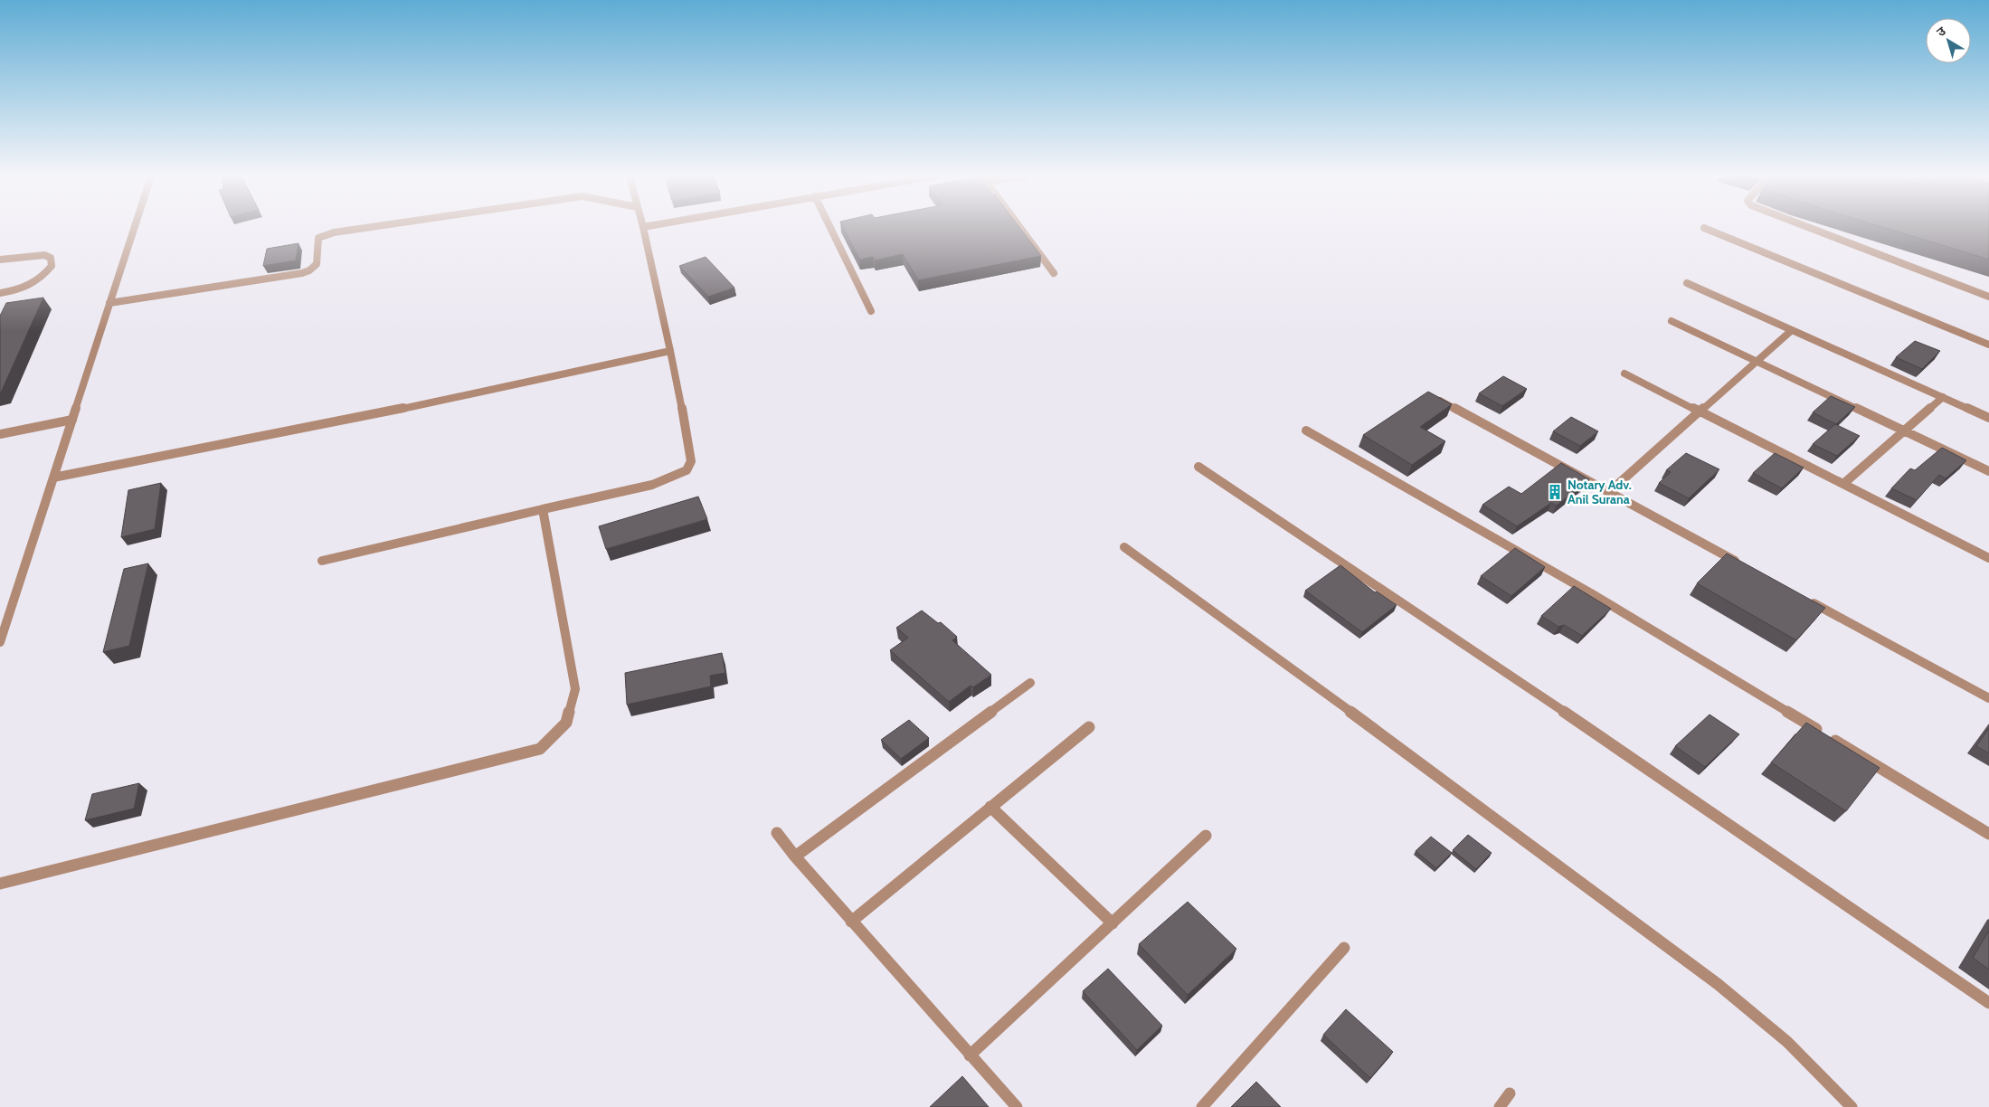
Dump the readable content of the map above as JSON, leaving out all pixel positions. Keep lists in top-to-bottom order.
{
  "places": {
    "building": ["Notary Adv. Anil Surana"]
  },
  "north": "top left"
}
